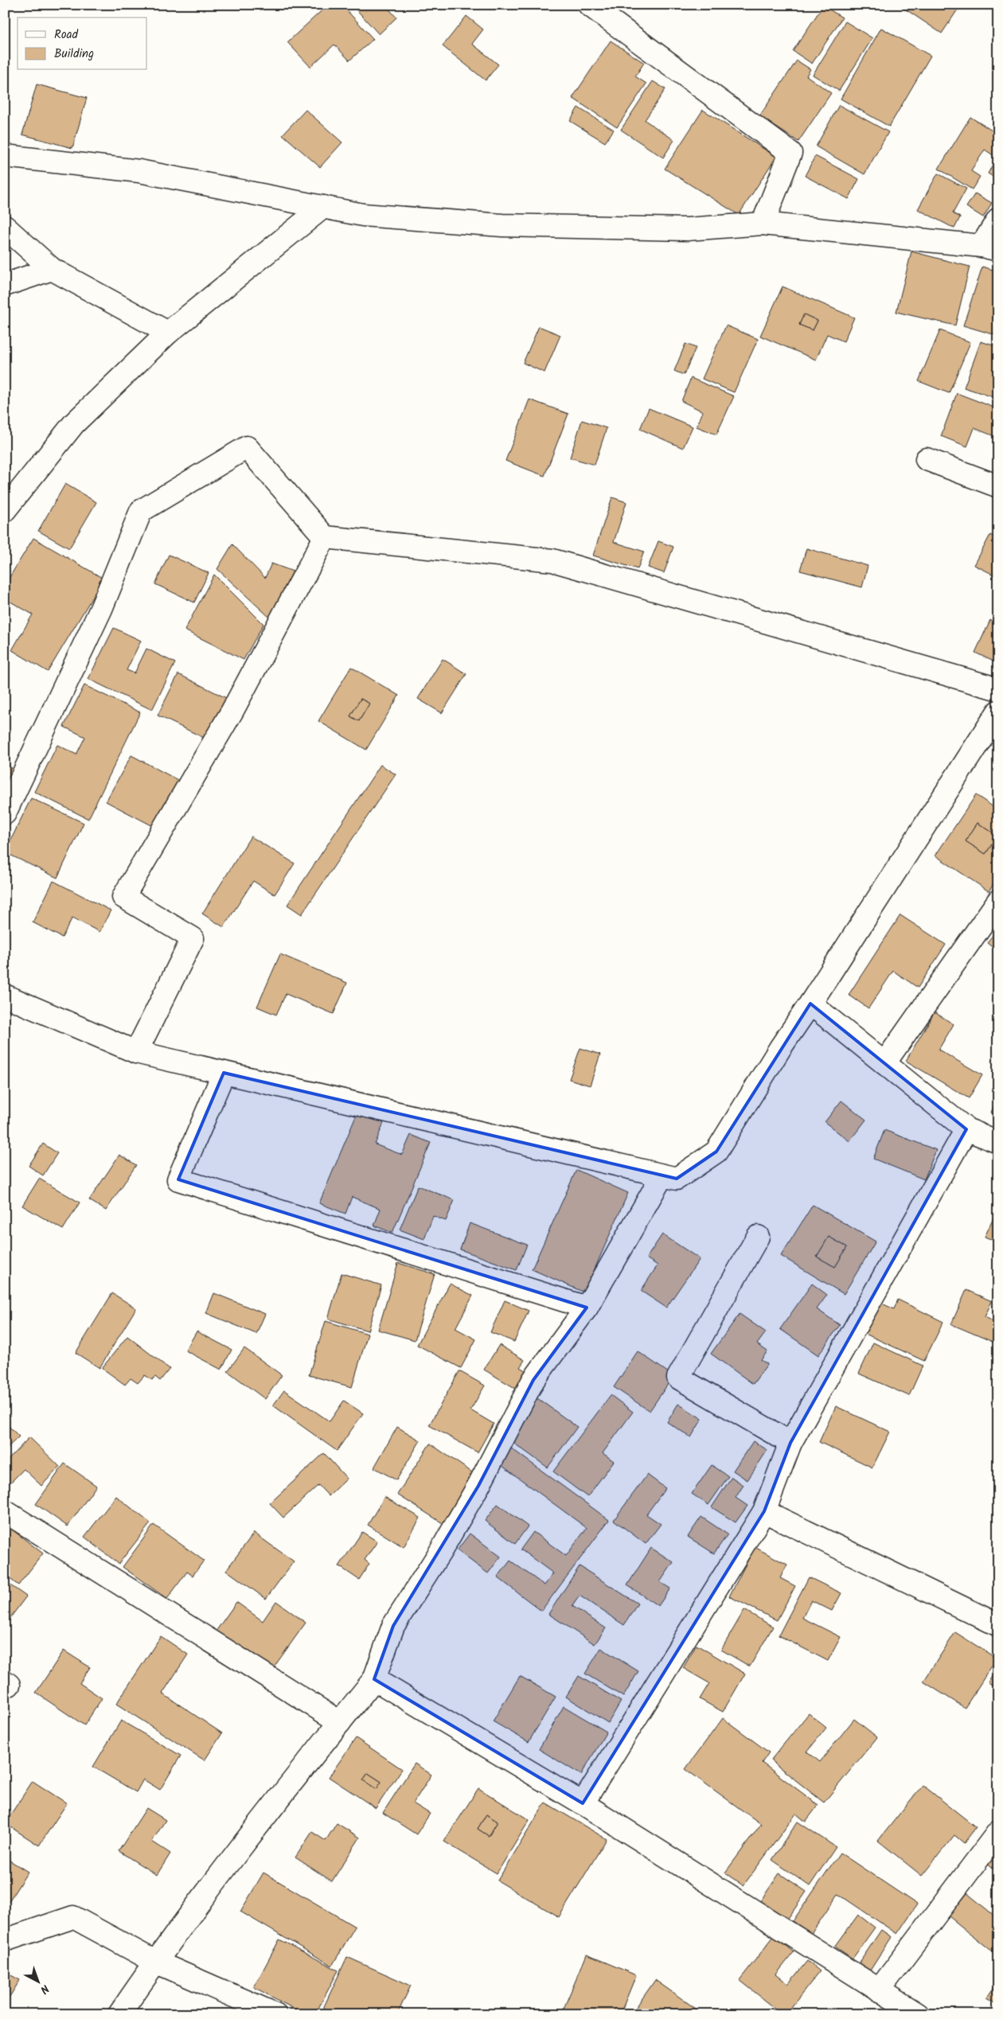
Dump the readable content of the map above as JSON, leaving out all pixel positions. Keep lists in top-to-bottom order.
{
  "legend": ["Road", "Building"],
  "north": "bottom right"
}
